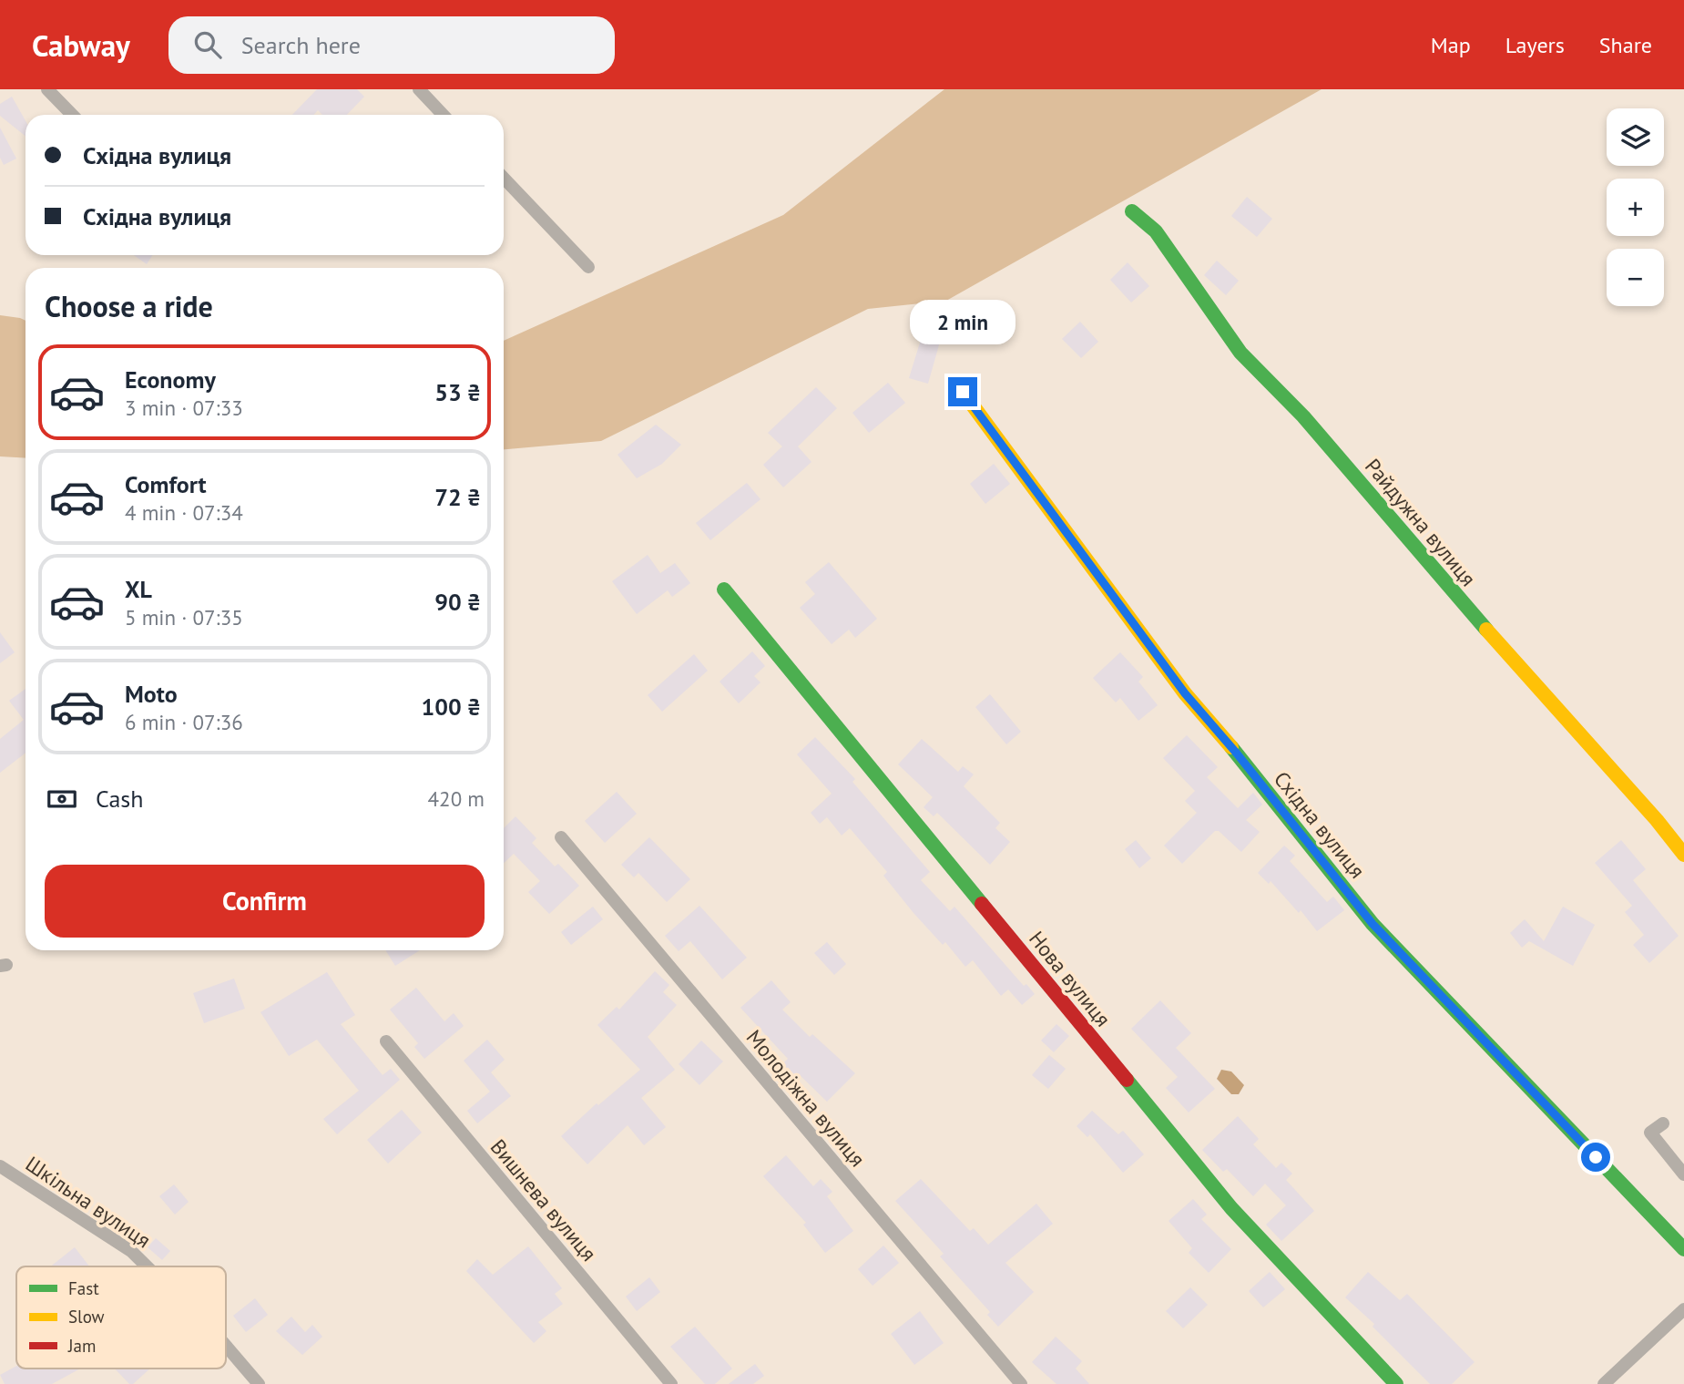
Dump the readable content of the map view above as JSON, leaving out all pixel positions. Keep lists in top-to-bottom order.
{
  "streets": {
    "street": [
      "Райдужна вулиця",
      "Східна вулиця",
      "Нова вулиця",
      "Молодіжна вулиця",
      "Вишнева вулиця",
      "Шкільна вулиця"
    ]
  },
  "legend": ["Fast", "Slow", "Jam"],
  "page": {
    "header": "Cabway",
    "search": "Search here",
    "nav": ["Map", "Layers", "Share"],
    "map_buttons": ["+", "−"],
    "banner": ["Східна вулиця", "Східна вулиця"],
    "heading": "Choose a ride",
    "bubble": "2 min",
    "list": [
      {
        "name": "Economy",
        "note": "3 min · 07:33",
        "value": "53 ₴"
      },
      {
        "name": "Comfort",
        "note": "4 min · 07:34",
        "value": "72 ₴"
      },
      {
        "name": "XL",
        "note": "5 min · 07:35",
        "value": "90 ₴"
      },
      {
        "name": "Moto",
        "note": "6 min · 07:36",
        "value": "100 ₴"
      }
    ],
    "pay": ["Cash", "420 m"],
    "buttons": "Confirm"
  }
}
